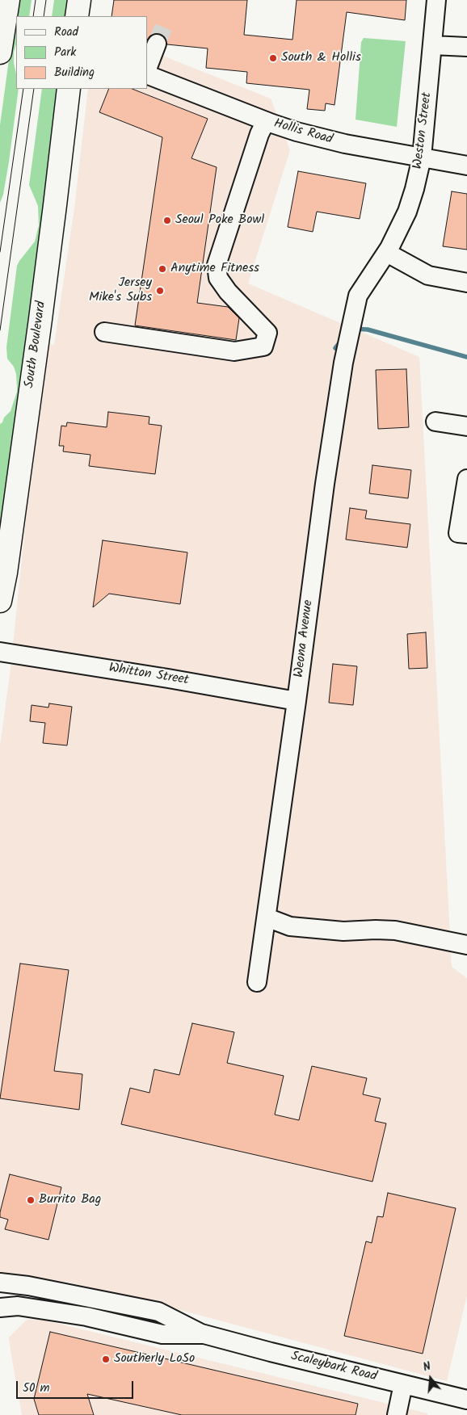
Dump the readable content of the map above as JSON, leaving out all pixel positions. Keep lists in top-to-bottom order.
{
  "streets": {
    "main road": ["South Boulevard"],
    "street": [
      "Weston Street",
      "Hollis Road",
      "Weona Avenue",
      "Whitton Street",
      "Scaleybark Road"
    ]
  },
  "crossings": [
    ["Weston Street", "Hollis Road"],
    ["Weston Street", "Weona Avenue"],
    ["Weona Avenue", "Whitton Street"]
  ],
  "places": [
    "South & Hollis",
    "Seoul Poke Bowl",
    "Anytime Fitness",
    "Jersey Mike's Subs",
    "Burrito Bag",
    "Southerly LoSo"
  ],
  "legend": ["Road", "Park", "Building"],
  "scale_bar": "50 m",
  "north": "top"
}
